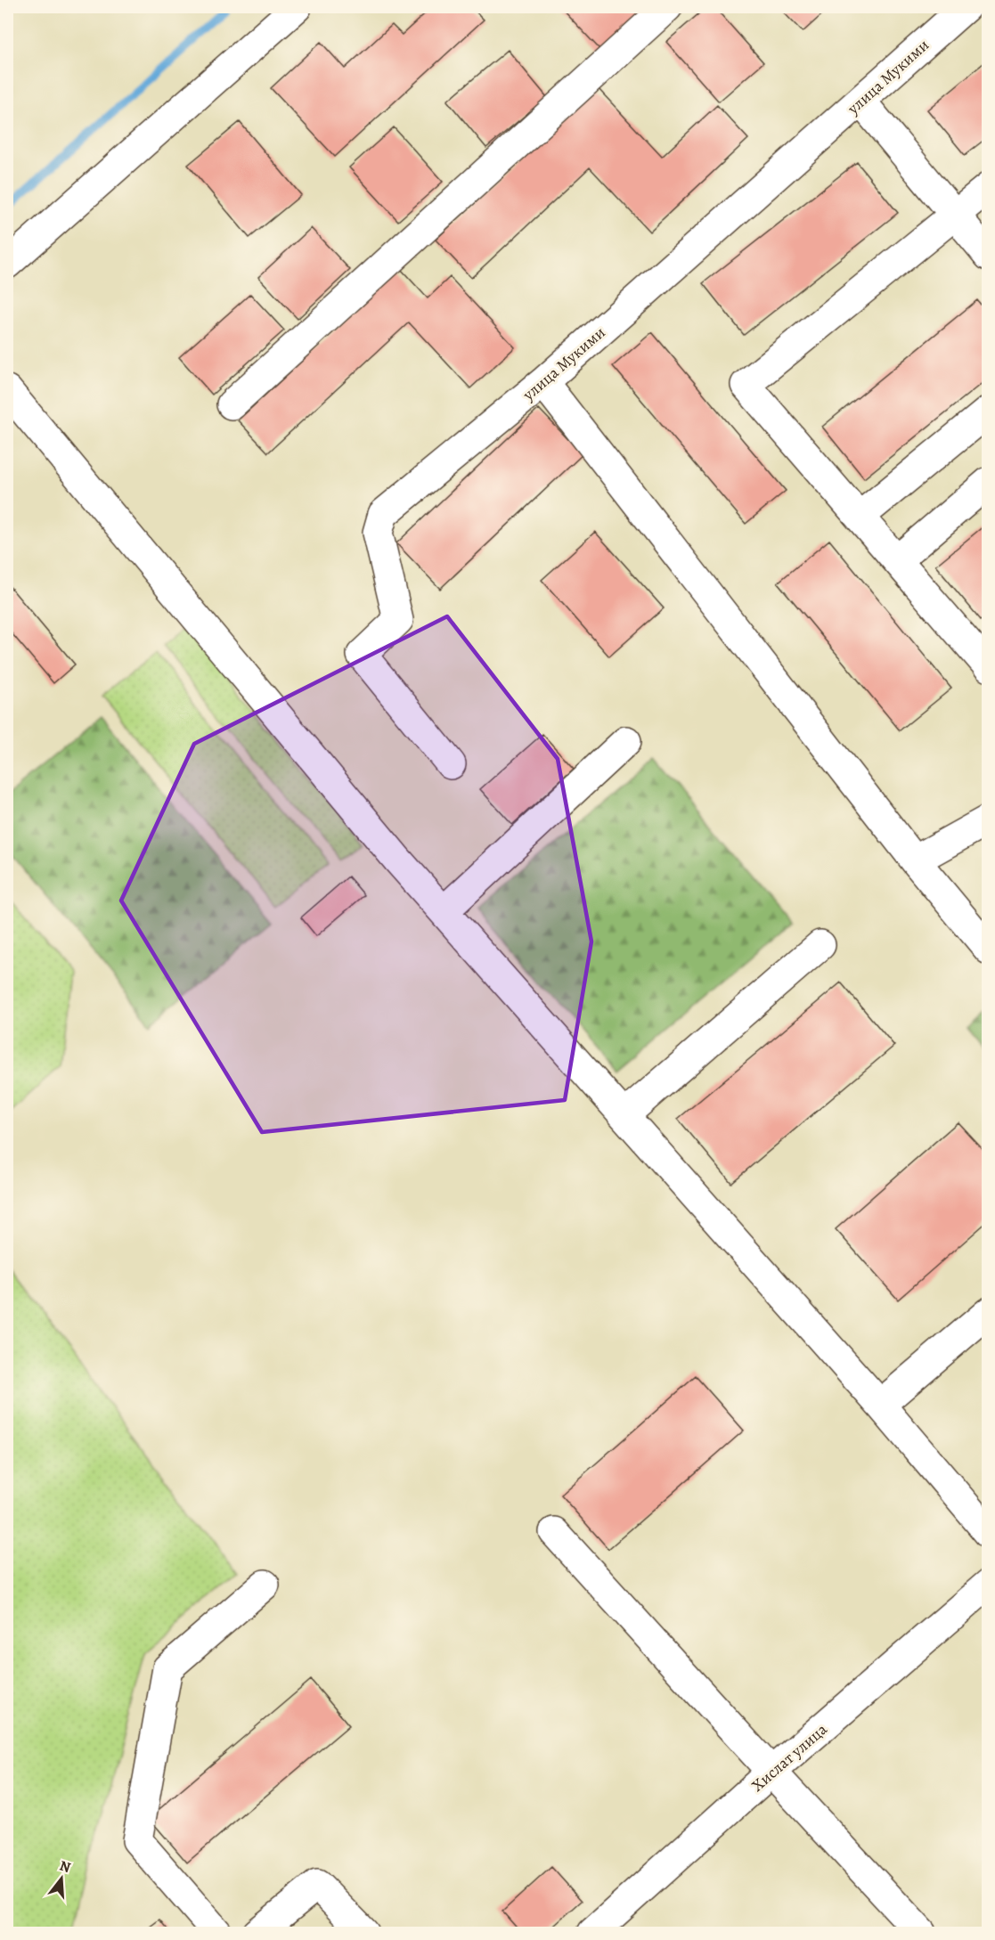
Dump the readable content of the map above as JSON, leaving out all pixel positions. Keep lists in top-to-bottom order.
{
  "streets": {
    "street": ["улица Мукими", "Хислат улица"]
  },
  "north": "top"
}
